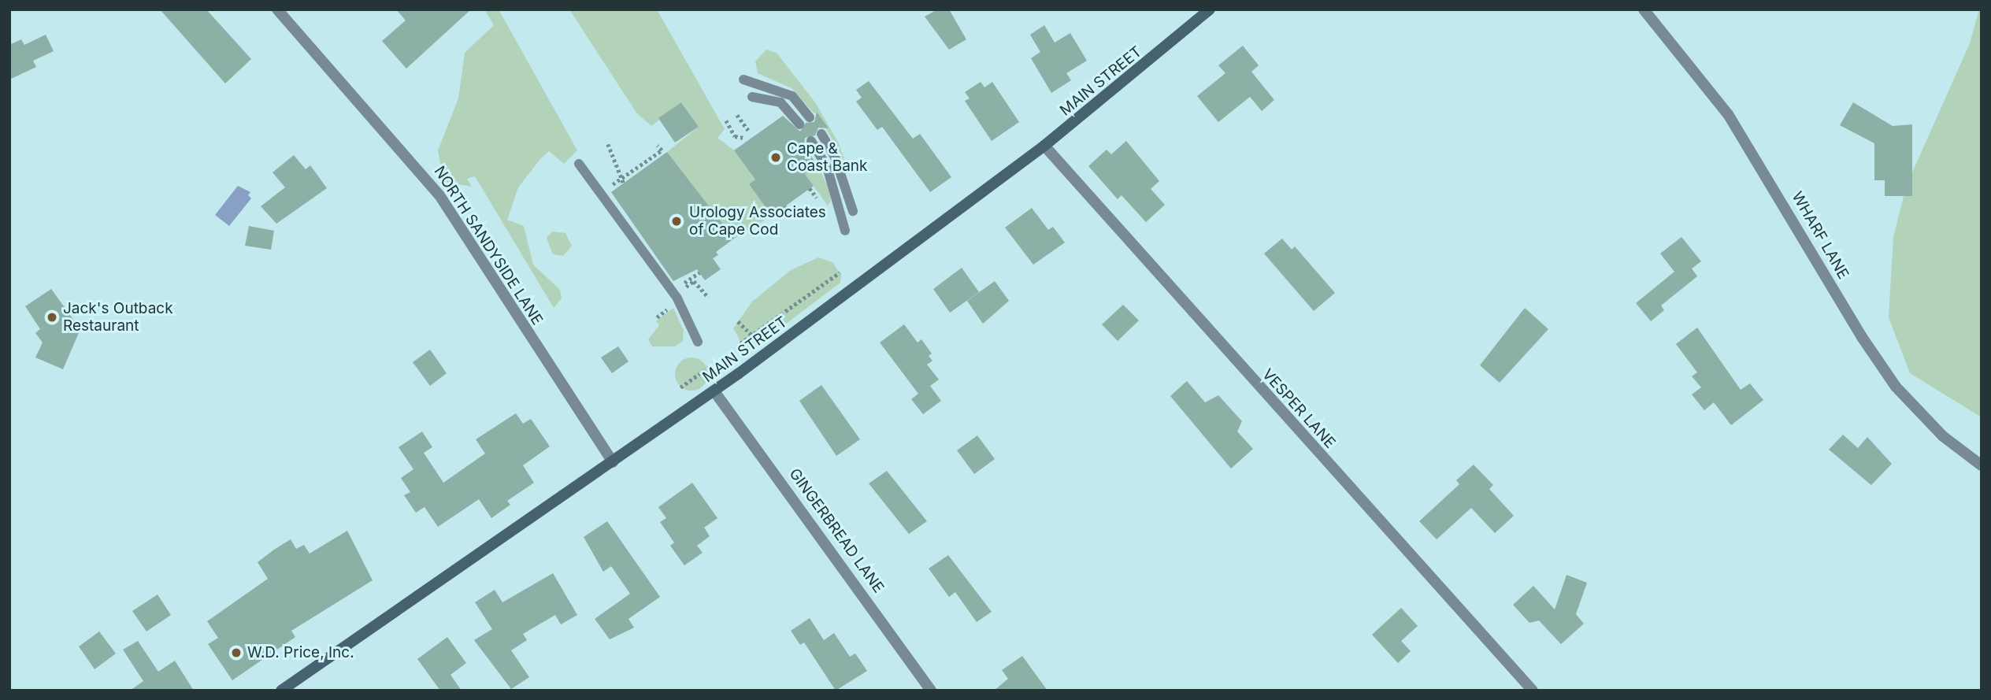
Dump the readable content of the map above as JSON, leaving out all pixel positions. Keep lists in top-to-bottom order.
{
  "streets": {
    "main road": ["MAIN STREET"],
    "street": [
      "WHARF LANE",
      "NORTH SANDYSIDE LANE",
      "VESPER LANE",
      "GINGERBREAD LANE"
    ]
  },
  "crossings": [
    ["MAIN STREET", "NORTH SANDYSIDE LANE"],
    ["MAIN STREET", "VESPER LANE"],
    ["MAIN STREET", "GINGERBREAD LANE"]
  ],
  "places": [
    "Cape & Coast Bank",
    "Urology Associates of Cape Cod",
    "Jack's Outback Restaurant",
    "W.D. Price, Inc."
  ]
}
